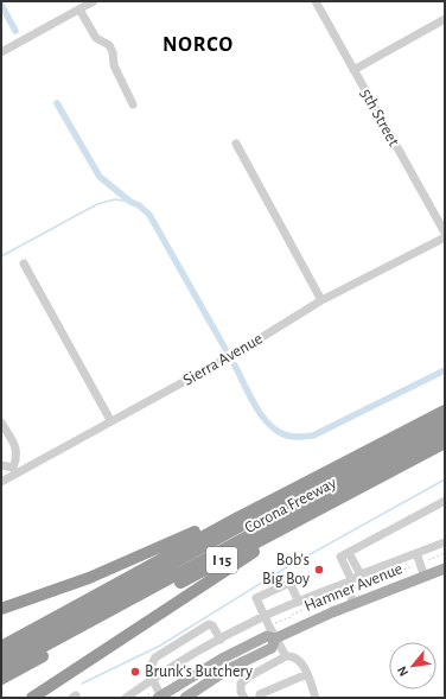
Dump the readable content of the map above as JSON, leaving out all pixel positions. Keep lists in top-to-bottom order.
{
  "streets": {
    "highway": ["Corona Freeway", "I 15"],
    "main road": ["Hamner Avenue"],
    "street": ["5th Street", "Sierra Avenue"]
  },
  "districts": ["NORCO"],
  "places": ["Bob's Big Boy", "Brunk's Butchery"],
  "north": "bottom left"
}
